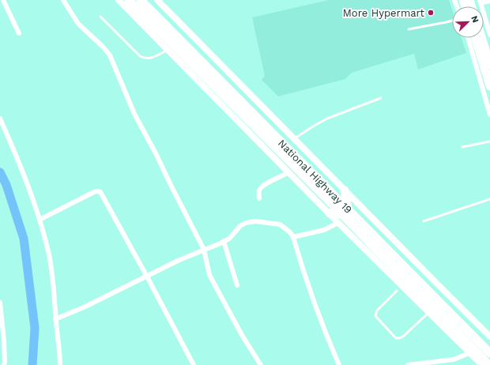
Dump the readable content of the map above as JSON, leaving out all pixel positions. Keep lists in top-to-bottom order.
{
  "streets": {
    "highway": ["National Highway 19"]
  },
  "places": ["More Hypermart"],
  "north": "top right"
}
